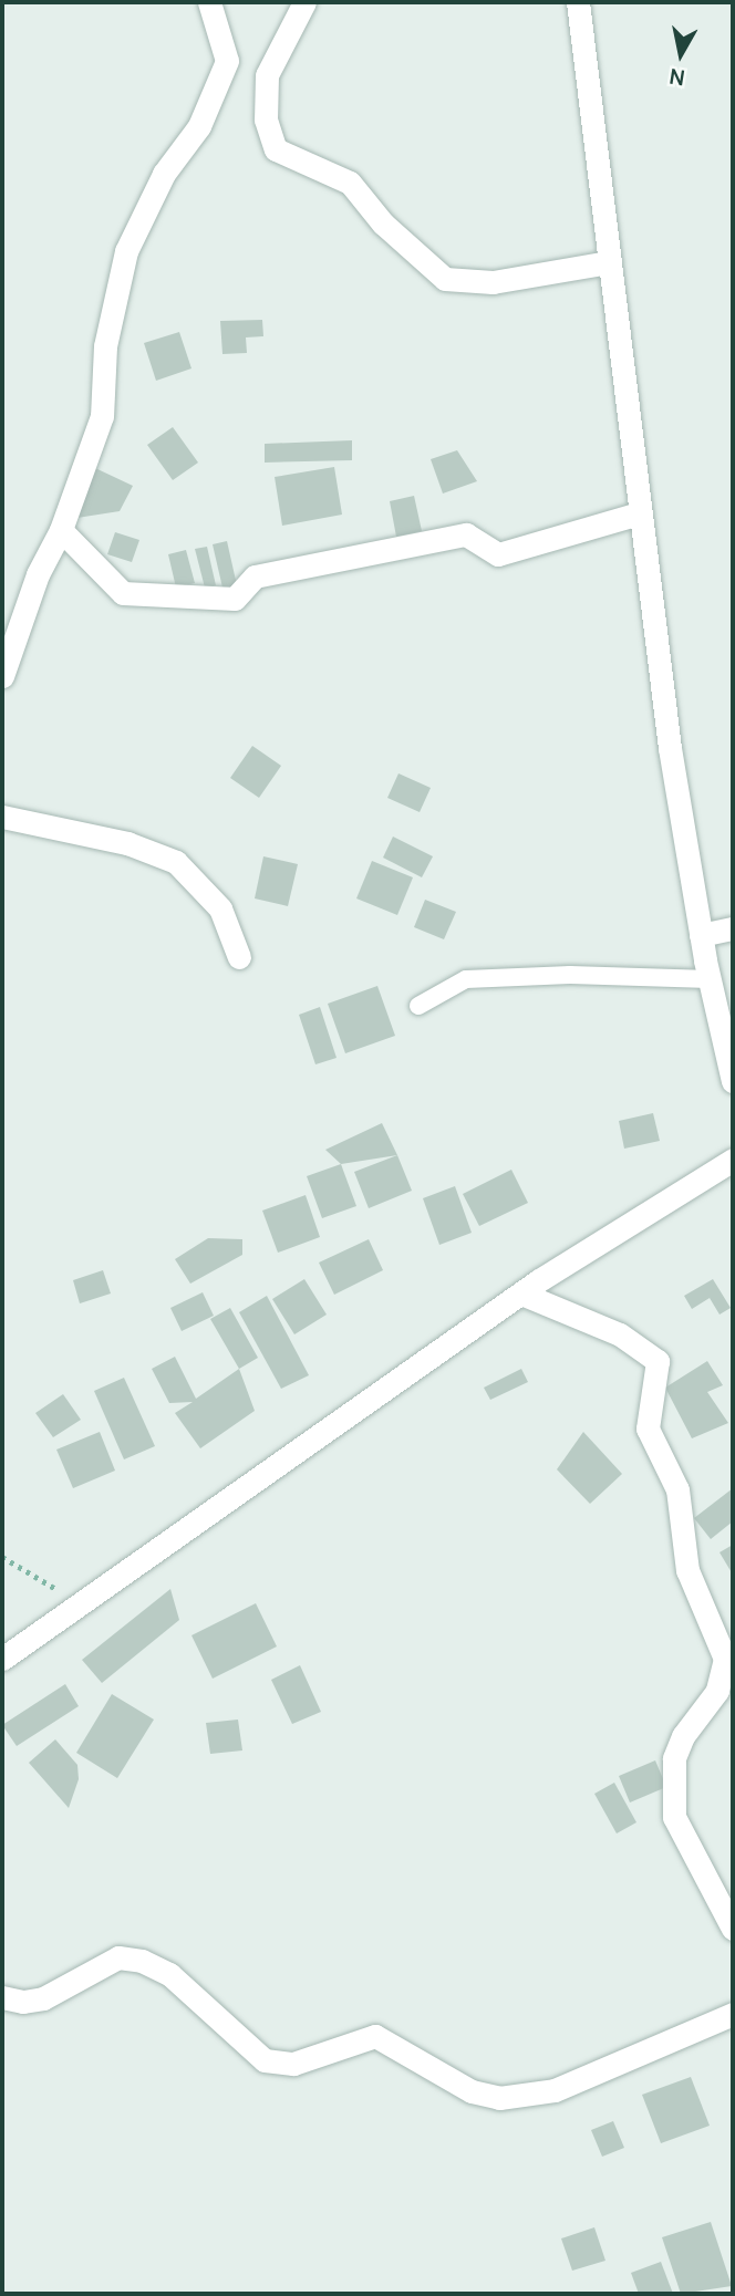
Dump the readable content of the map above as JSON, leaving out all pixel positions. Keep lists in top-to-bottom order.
{
  "north": "bottom"
}
